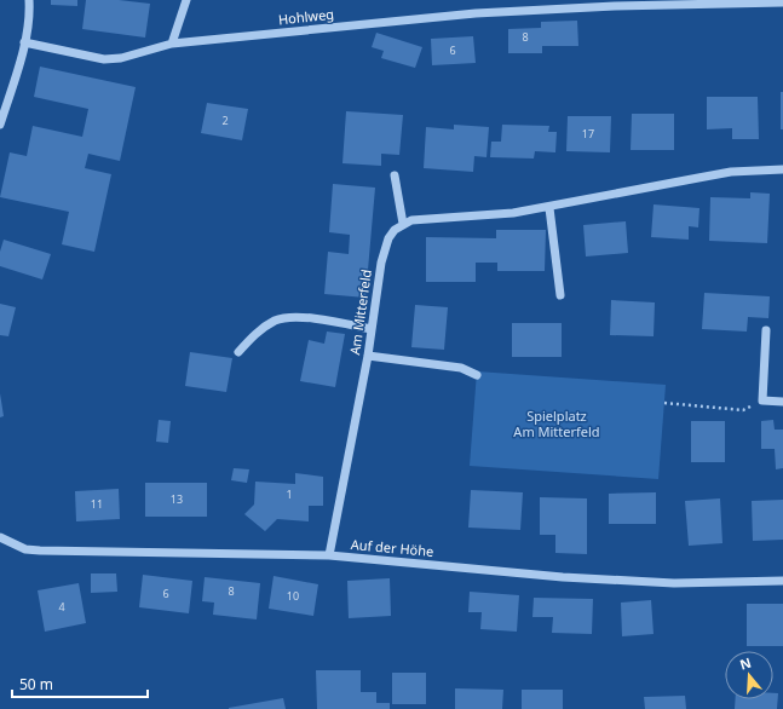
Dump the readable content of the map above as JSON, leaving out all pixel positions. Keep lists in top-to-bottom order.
{
  "streets": {
    "street": ["Hohlweg", "Am Mitterfeld", "Auf der Höhe"]
  },
  "crossings": [
    ["Am Mitterfeld", "Auf der Höhe"]
  ],
  "parks": ["Spielplatz Am Mitterfeld"],
  "house_numbers": [
    "8",
    "6",
    "2",
    "17",
    "1",
    "13",
    "11",
    "8",
    "6",
    "10",
    "4"
  ],
  "scale_bar": "50 m",
  "north": "top"
}
